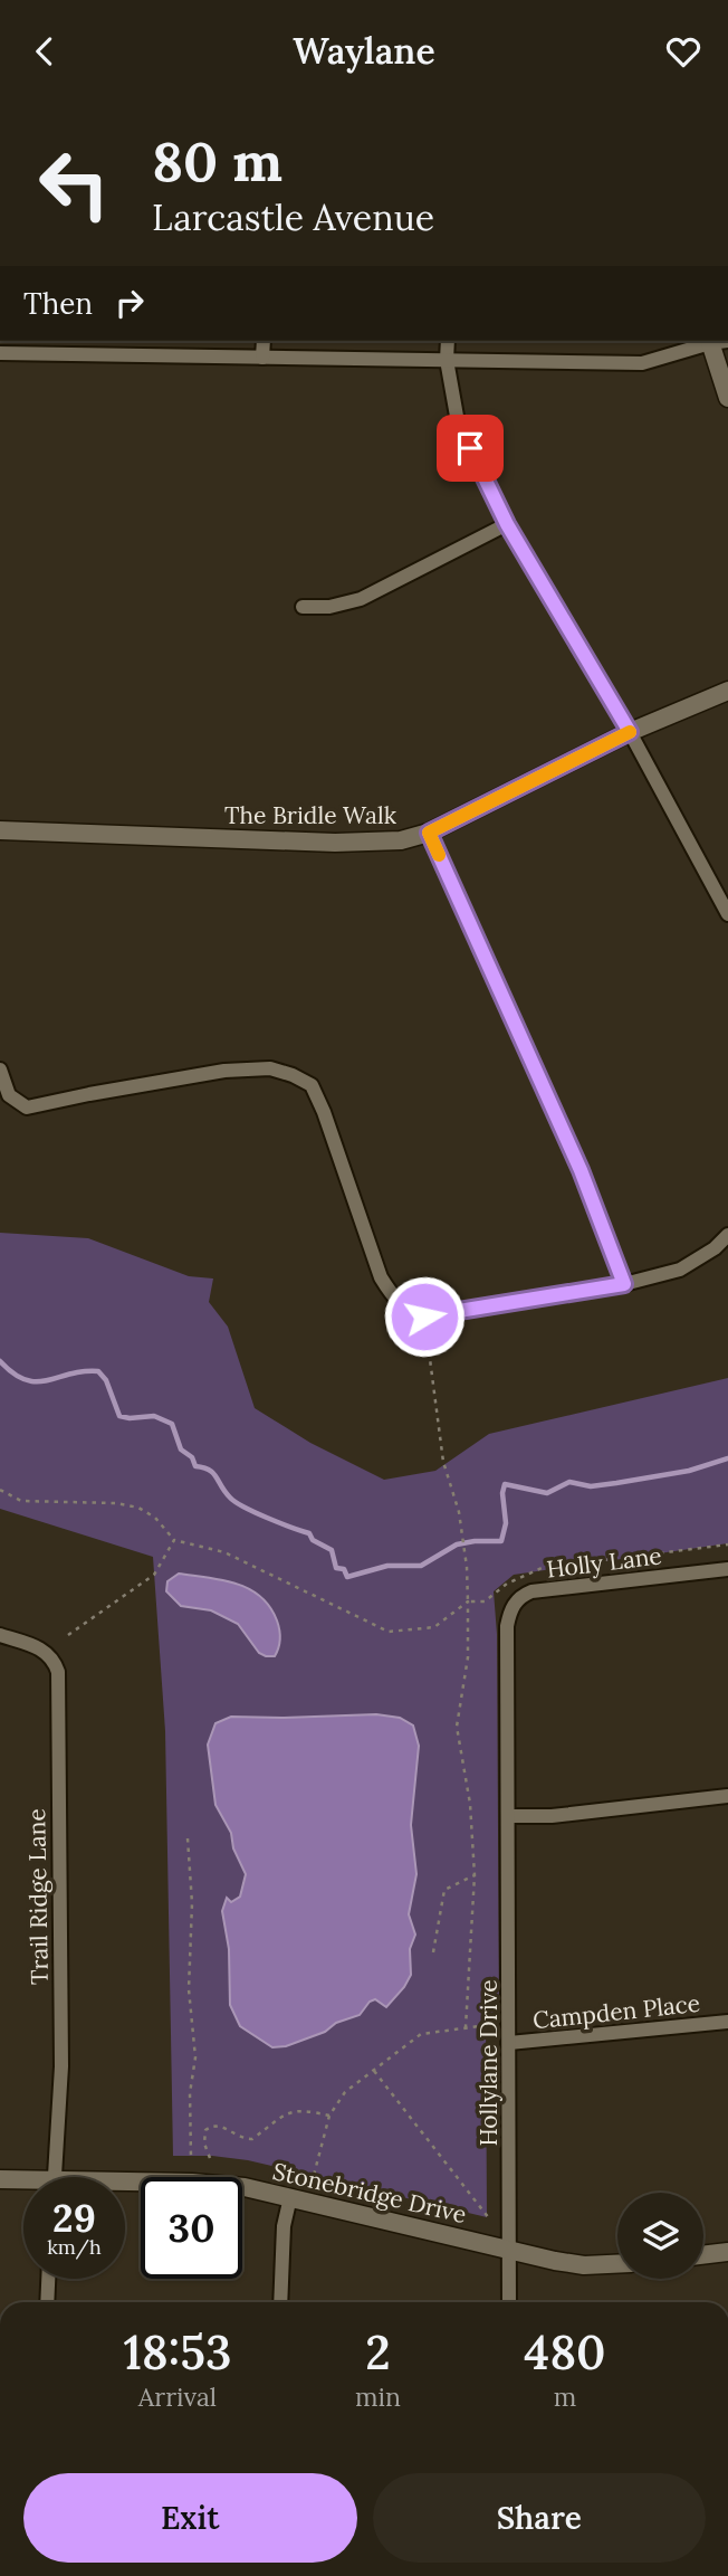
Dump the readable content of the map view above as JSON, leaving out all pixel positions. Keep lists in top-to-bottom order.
{
  "streets": {
    "street": [
      "The Bridle Walk",
      "Holly Lane",
      "Trail Ridge Lane",
      "Campden Place",
      "Hollylane Drive",
      "Stonebridge Drive"
    ]
  },
  "crossings": [
    ["Holly Lane", "Hollylane Drive"],
    ["Campden Place", "Hollylane Drive"],
    ["Hollylane Drive", "Stonebridge Drive"]
  ],
  "page": {
    "header": "Waylane",
    "turn": ["80 m", "Larcastle Avenue"],
    "then": "Then",
    "speed": "29 km/h",
    "limit": "30",
    "eta": [
      "18:53",
      "Arrival",
      "2",
      "min",
      "480",
      "m"
    ],
    "buttons": ["Exit", "Share"]
  }
}
